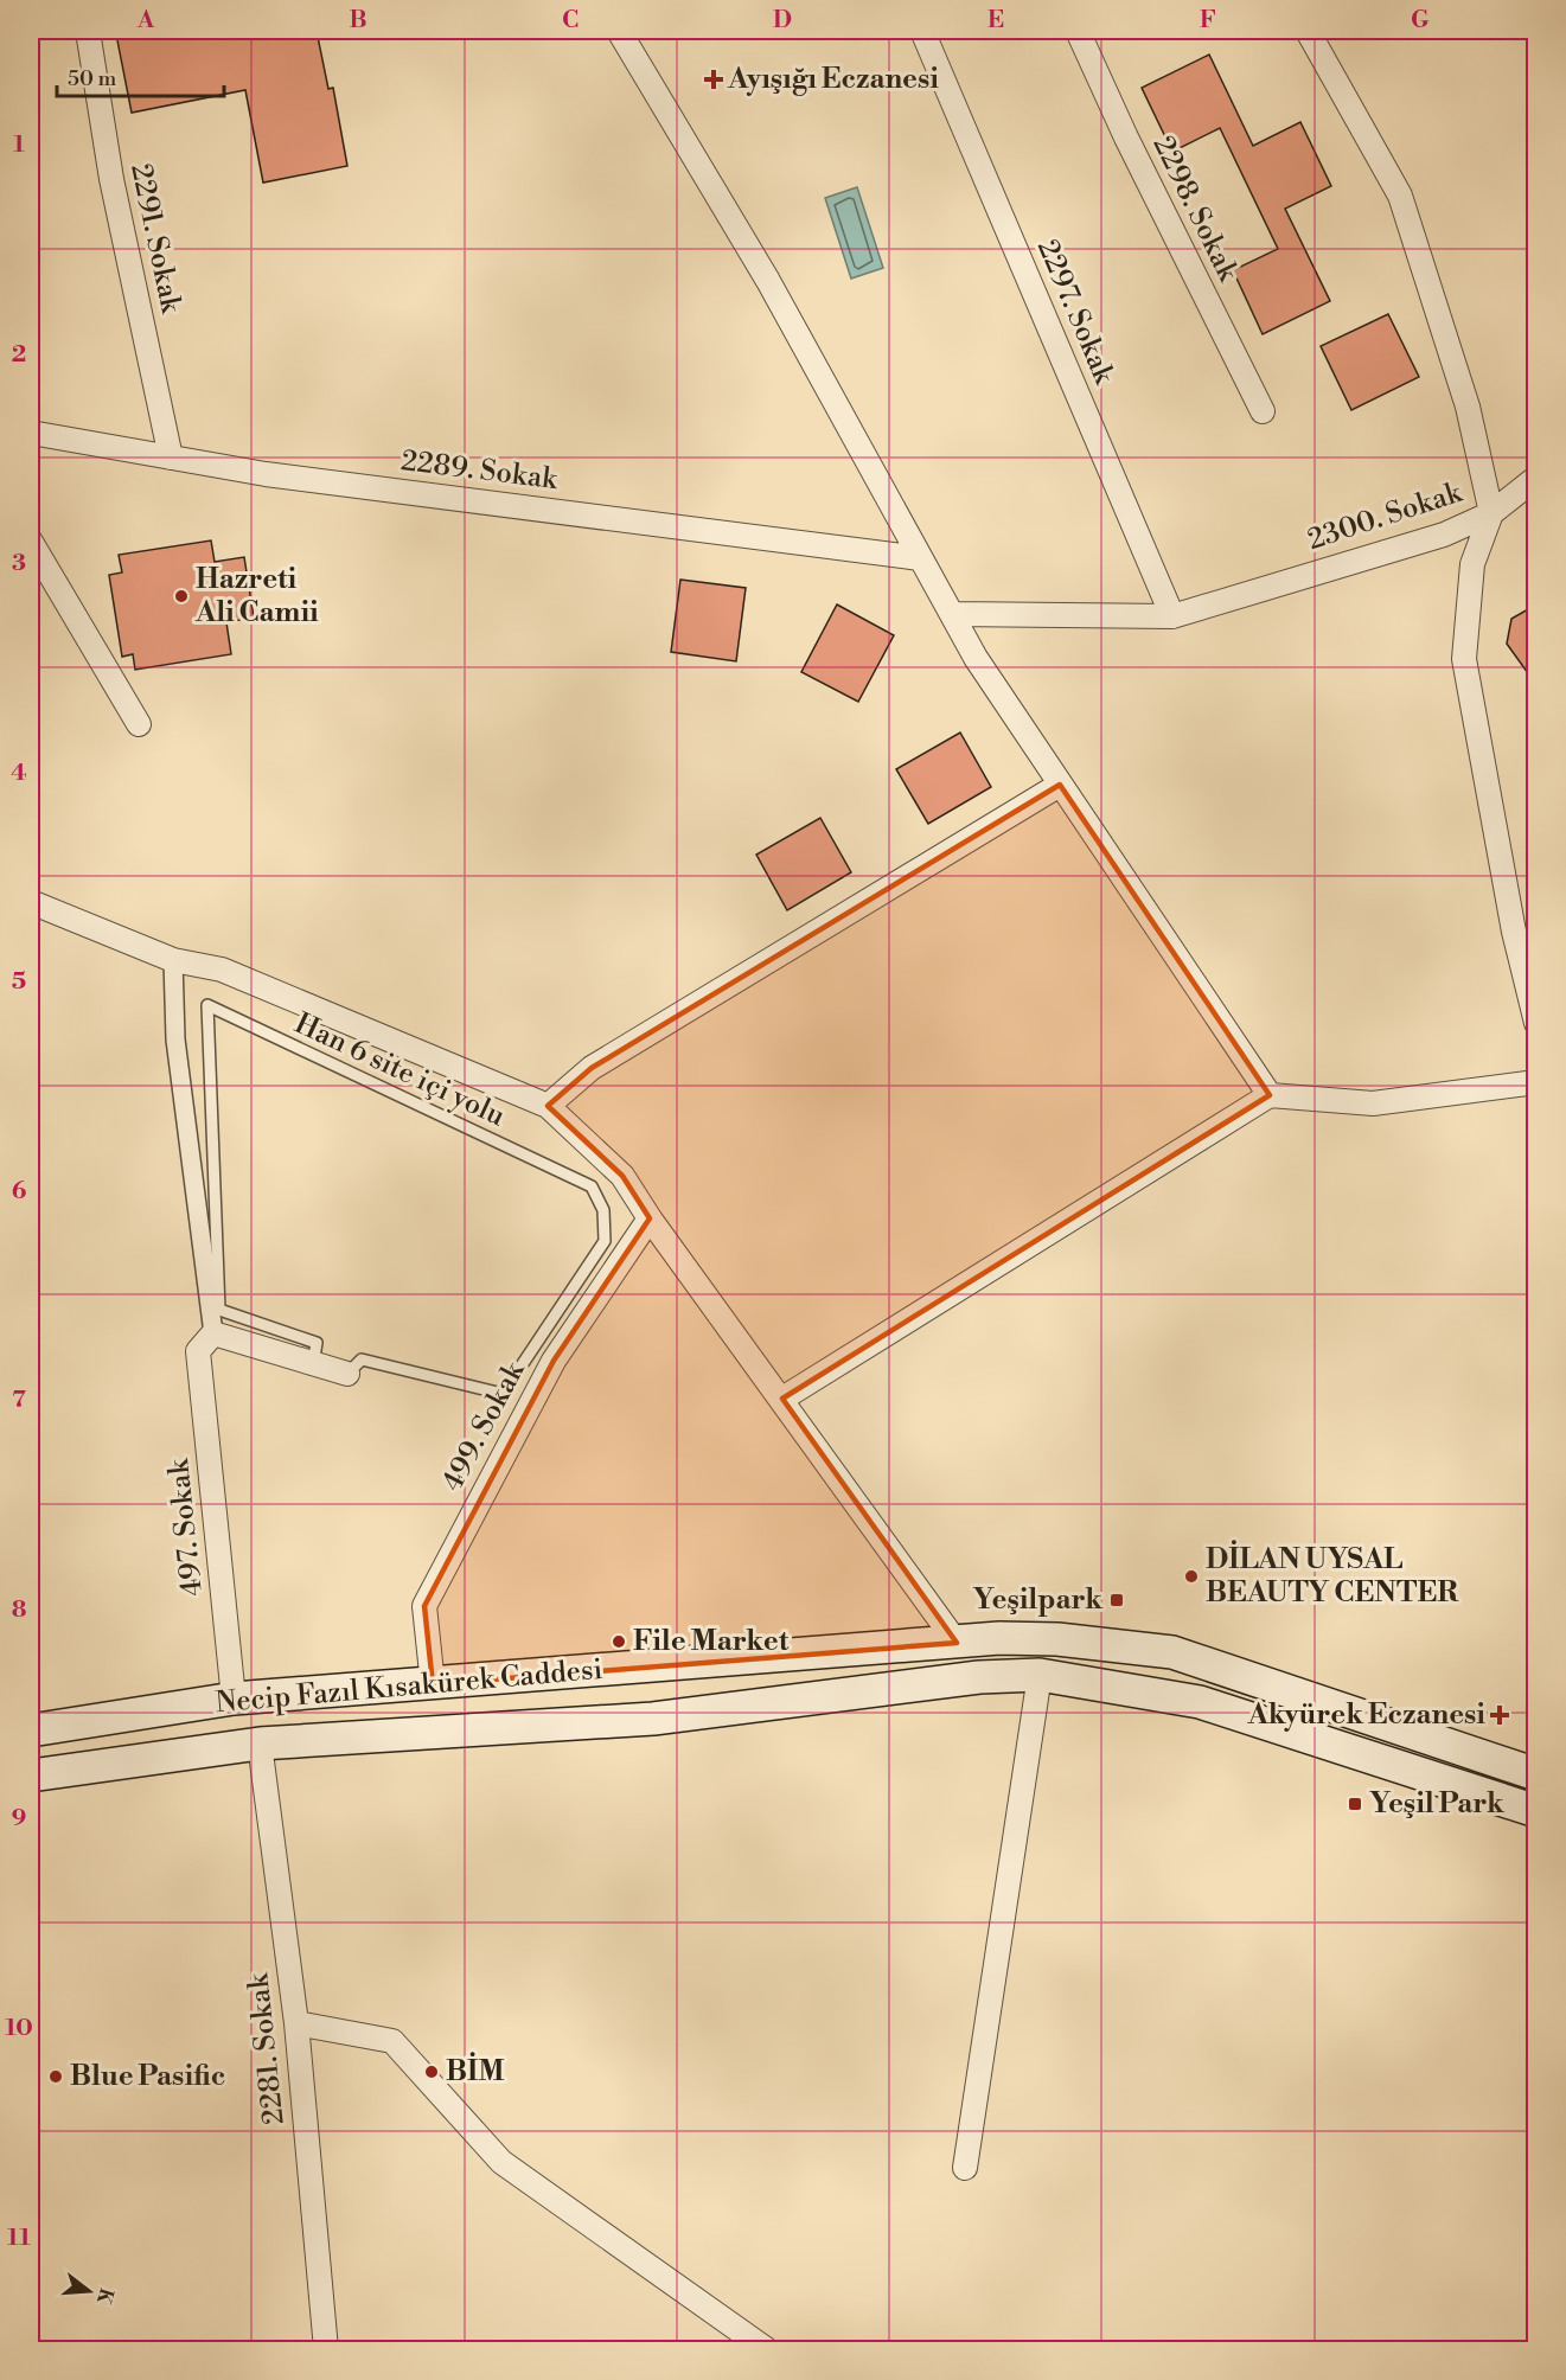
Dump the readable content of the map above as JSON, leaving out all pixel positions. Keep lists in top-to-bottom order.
{
  "streets": {
    "main road": ["Necip Fazıl Kısakürek Caddesi"],
    "street": [
      "2298. Sokak",
      "2291. Sokak",
      "2297. Sokak",
      "2289. Sokak",
      "2300. Sokak",
      "499. Sokak",
      "497. Sokak",
      "2281. Sokak"
    ],
    "lane": ["Han 6 site içi yolu"]
  },
  "crossings": [
    ["2291. Sokak", "2289. Sokak"],
    ["2297. Sokak", "2300. Sokak"],
    ["499. Sokak", "Necip Fazıl Kısakürek Caddesi"],
    ["497. Sokak", "Necip Fazıl Kısakürek Caddesi"],
    ["Necip Fazıl Kısakürek Caddesi", "2281. Sokak"]
  ],
  "places": {
    "health": ["Ayışığı Eczanesi", "Akyürek Eczanesi"],
    "other": [
      "Hazreti Ali Camii",
      "DİLAN UYSAL BEAUTY CENTER",
      "File Market",
      "BİM",
      "Blue Pasific"
    ],
    "transit": ["Yeşilpark", "Yeşil Park"]
  },
  "scale_bar": "50 m",
  "north": "right",
  "grid": {
    "columns": [
      "A",
      "B",
      "C",
      "D",
      "E",
      "F",
      "G"
    ],
    "rows": [
      "1",
      "2",
      "3",
      "4",
      "5",
      "6",
      "7",
      "8",
      "9",
      "10",
      "11"
    ]
  }
}
